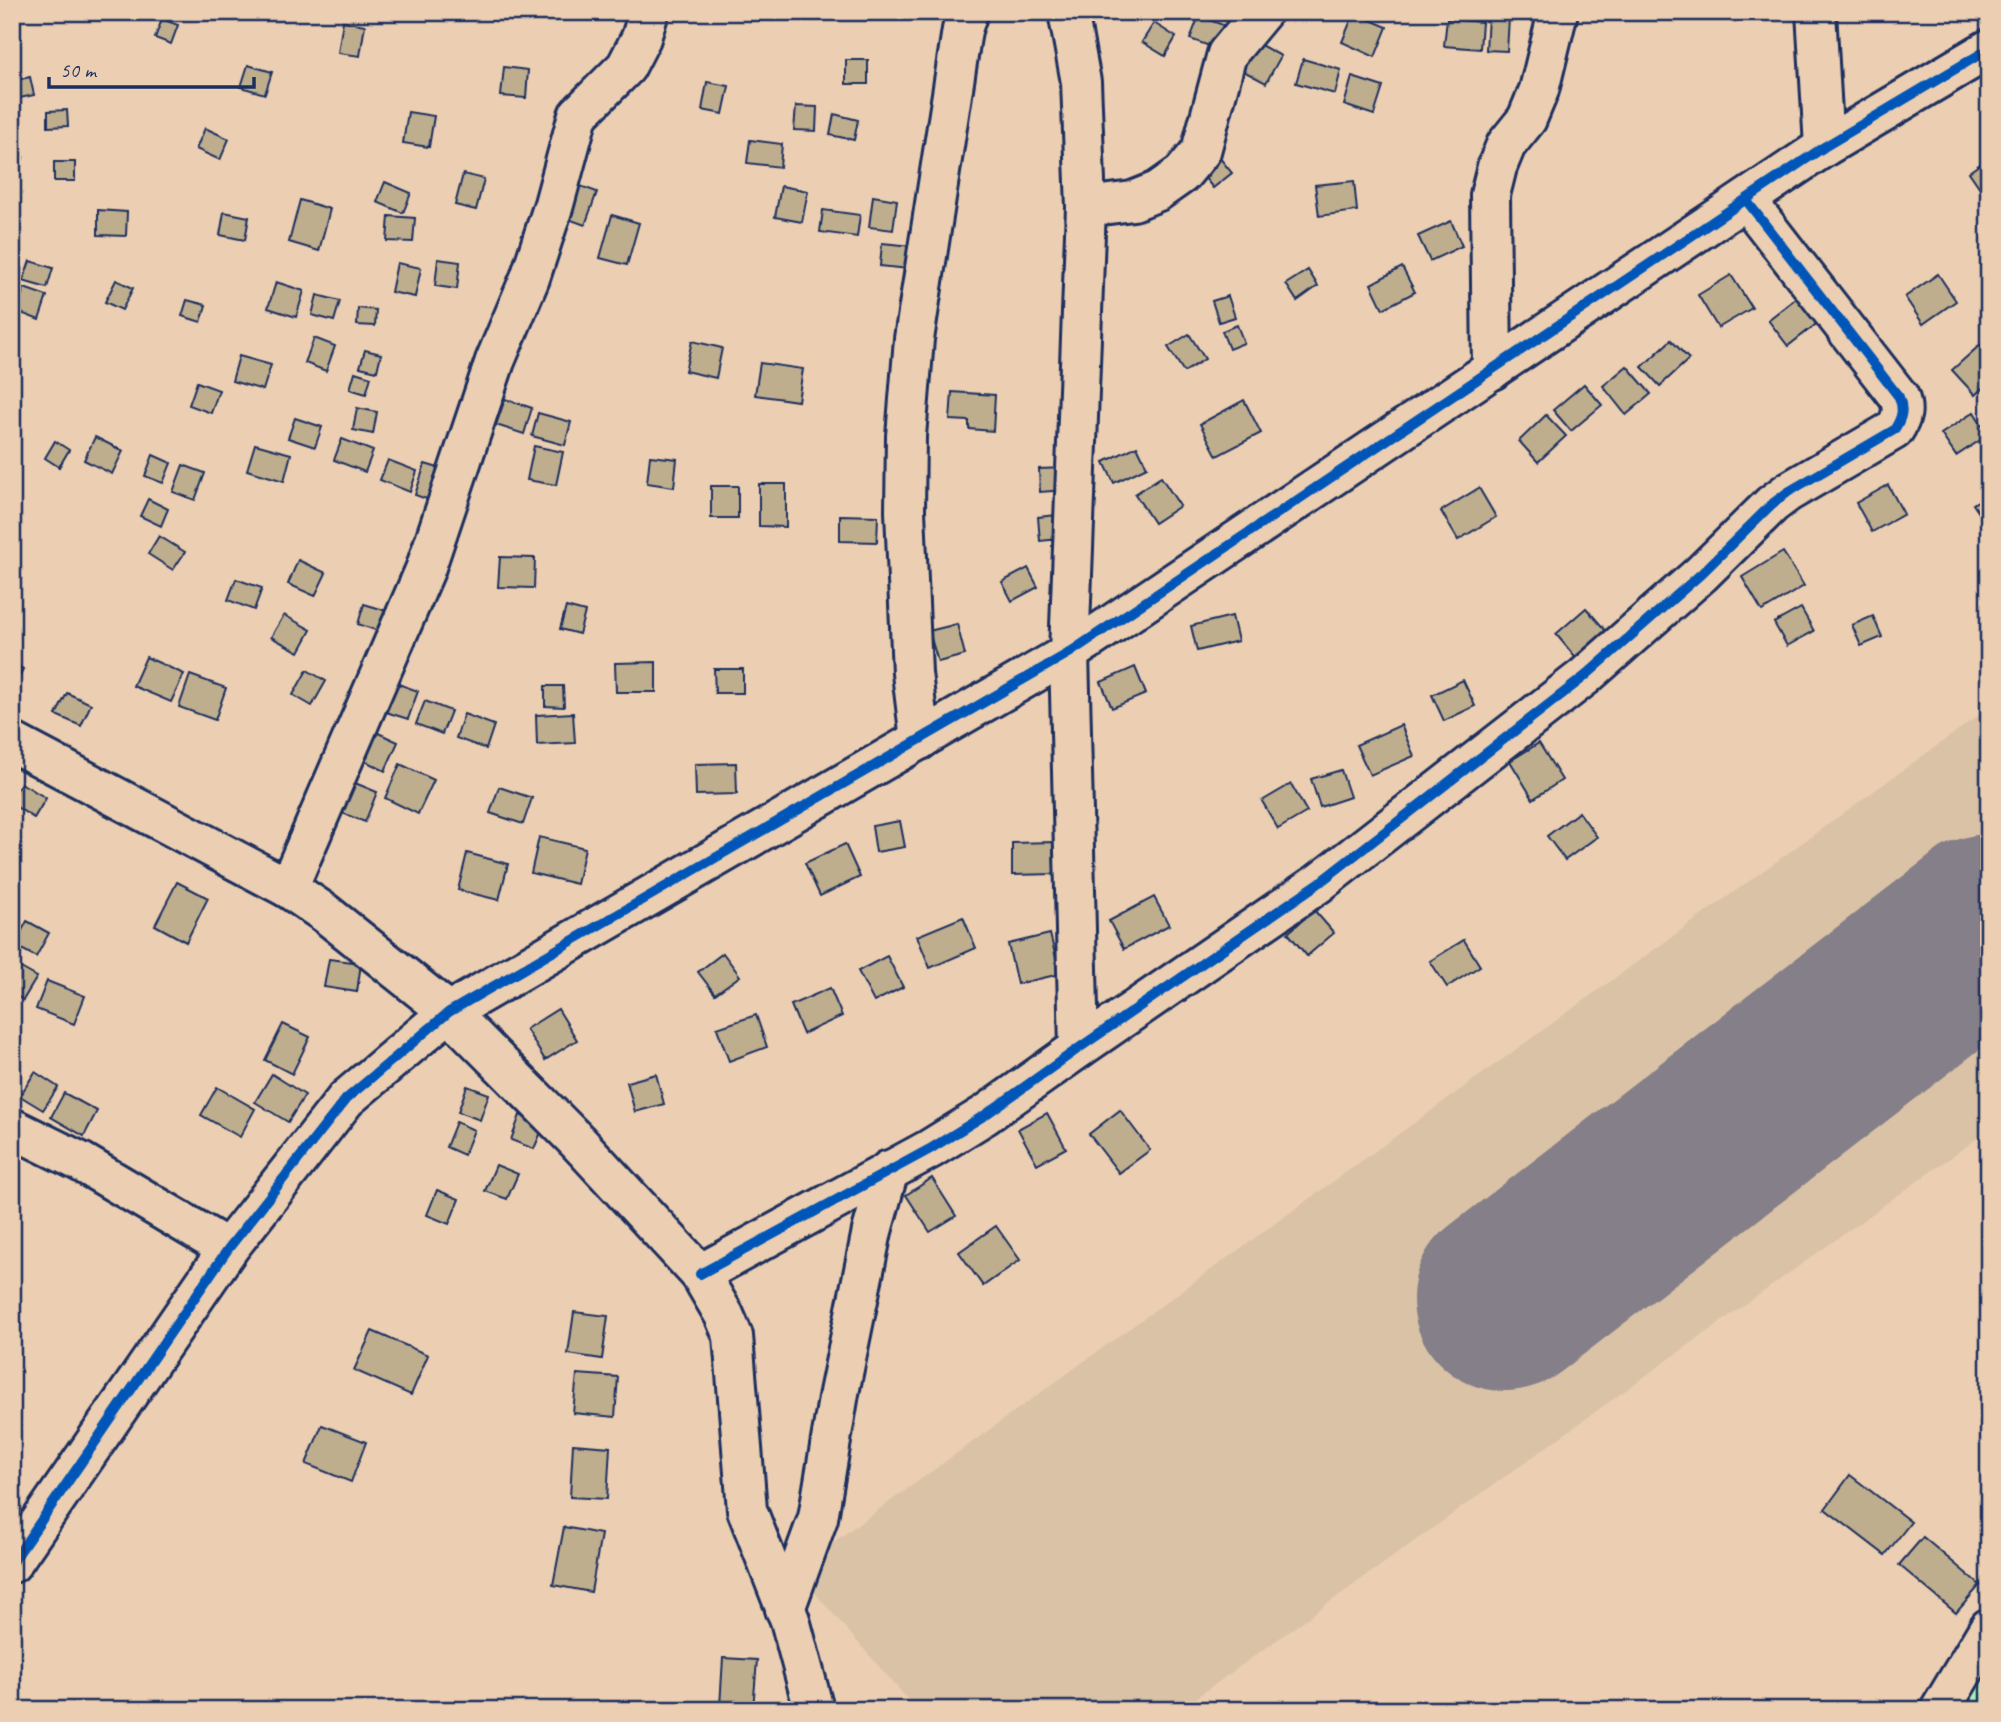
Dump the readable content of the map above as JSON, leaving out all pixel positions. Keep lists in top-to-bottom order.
{
  "scale_bar": "50 m"
}
